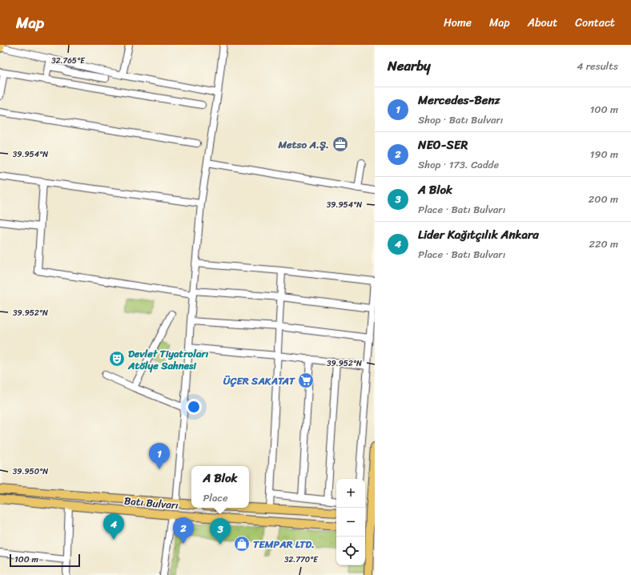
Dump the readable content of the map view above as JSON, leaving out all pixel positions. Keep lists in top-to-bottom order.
{
  "streets": {
    "main road": ["Batı Bulvarı"]
  },
  "places": {
    "office": ["Metso A.Ş."],
    "theatre": ["Devlet Tiyatroları Atölye Sahnesi"],
    "supermarket": ["ÜÇER SAKATAT"],
    "shop": ["TEMPAR LTD."]
  },
  "scale_bar": "100 m",
  "page": {
    "header": "Map",
    "nav": [
      "Home",
      "Map",
      "About",
      "Contact"
    ],
    "heading": ["Nearby", "4 results"],
    "list": [
      {
        "mark": "1",
        "name": "Mercedes-Benz",
        "note": "Shop · Batı Bulvarı",
        "value": "100 m"
      },
      {
        "mark": "2",
        "name": "NEO-SER",
        "note": "Shop · 173. Cadde",
        "value": "190 m"
      },
      {
        "mark": "3",
        "name": "A Blok",
        "note": "Place · Batı Bulvarı",
        "value": "200 m"
      },
      {
        "mark": "4",
        "name": "Lider Kağıtçılık Ankara",
        "note": "Place · Batı Bulvarı",
        "value": "220 m"
      }
    ],
    "pins": [
      "1",
      "4",
      "2",
      "3"
    ],
    "popup": ["A Blok", "Place"],
    "map_buttons": ["+", "−"],
    "scale": "100 m"
  },
  "coordinates": [
    "32.765°E",
    "39.954°N",
    "39.952°N",
    "39.950°N",
    "32.770°E"
  ]
}
